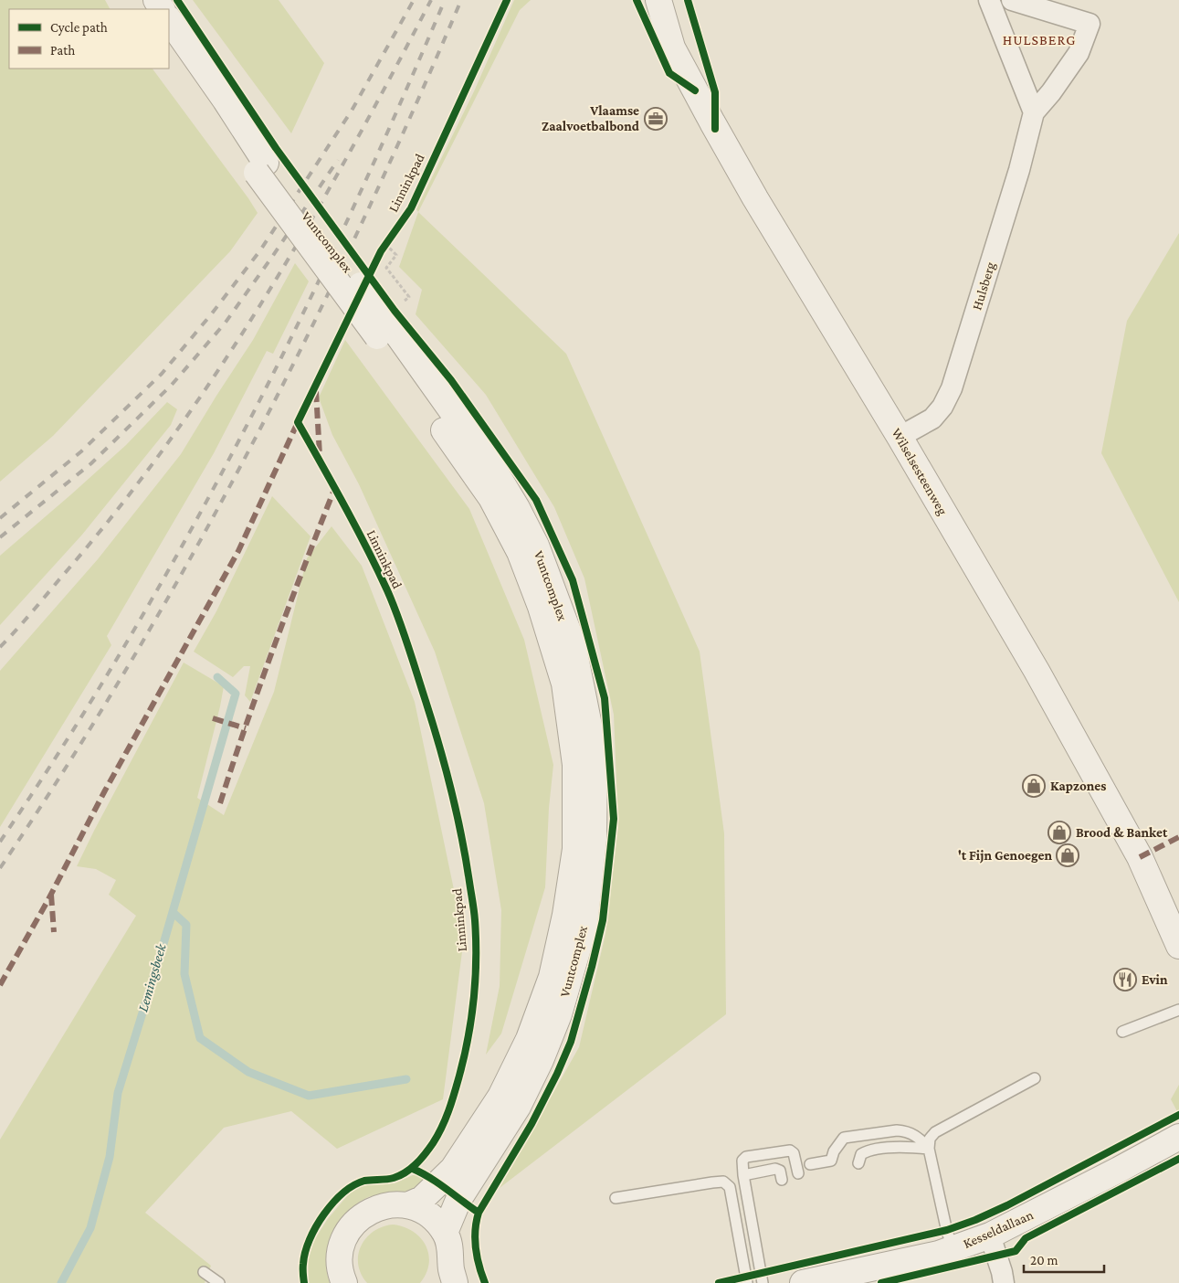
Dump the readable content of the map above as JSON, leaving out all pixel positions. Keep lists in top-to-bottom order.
{
  "streets": {
    "street": [
      "Vuntcomplex",
      "Hulsberg",
      "Wilselsesteenweg",
      "Kesseldallaan"
    ],
    "cycle path": ["Linninkpad"]
  },
  "crossings": [
    ["Hulsberg", "Wilselsesteenweg"]
  ],
  "districts": ["HULSBERG"],
  "water": ["Lemingsbeek"],
  "places": {
    "office": ["Vlaamse Zaalvoetbalbond"],
    "shop": ["Kapzones", "Brood & Banket", "'t Fijn Genoegen"],
    "restaurant": ["Evin"]
  },
  "legend": ["Cycle path", "Path"],
  "scale_bar": "20 m"
}
